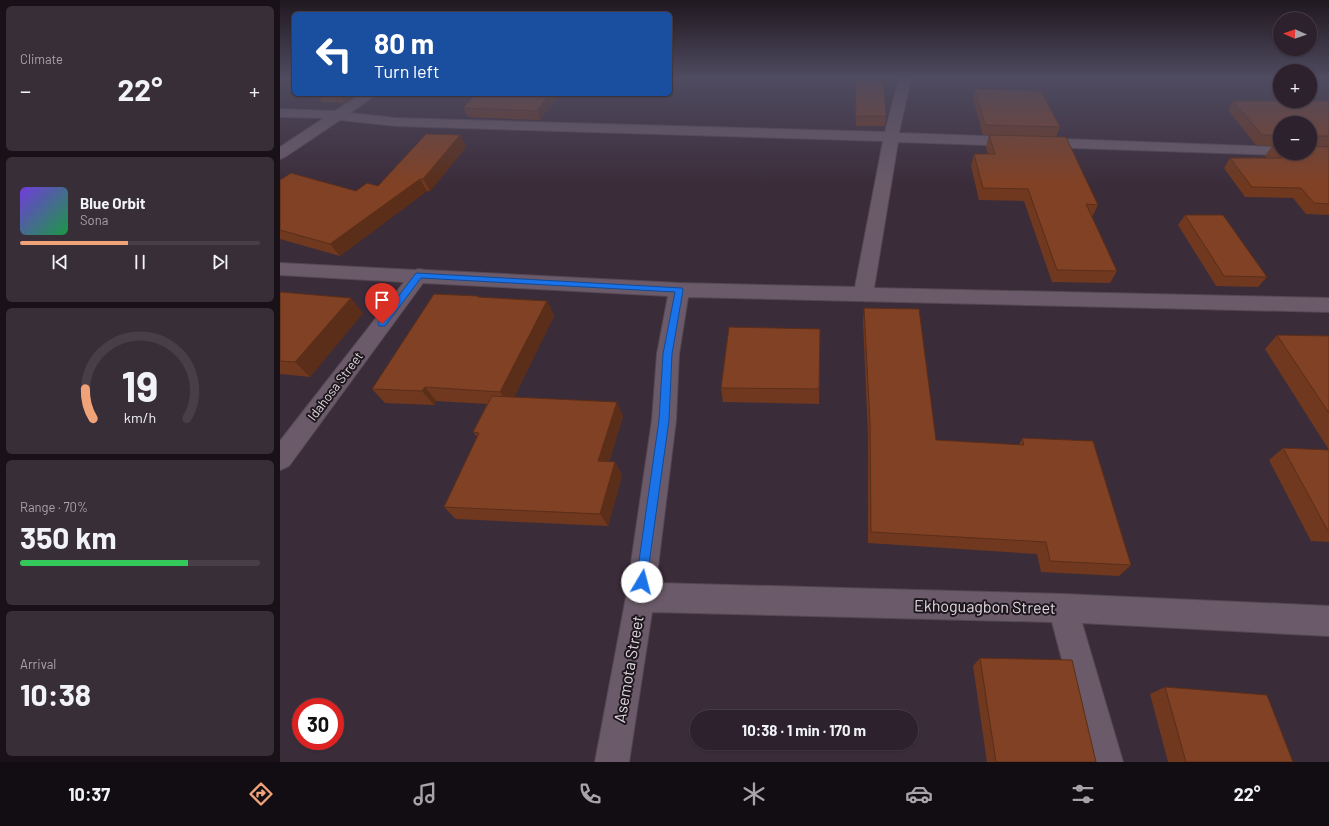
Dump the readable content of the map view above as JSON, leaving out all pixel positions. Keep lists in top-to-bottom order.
{
  "streets": {
    "street": ["Idahosa Street", "Ekhoguagbon Street", "Asemota Street"]
  },
  "crossings": [
    ["Ekhoguagbon Street", "Asemota Street"]
  ],
  "north": "left",
  "page": {
    "tile": [
      "Climate",
      ["Range · 70%", "350 km"],
      ["Arrival", "10:38"]
    ],
    "map_buttons": ["+", "−"],
    "turn": ["80 m", "Turn left"],
    "heat": ["−", "22°", "+"],
    "song": ["Blue Orbit", "Sona"],
    "limit": "30",
    "trip": "10:38 · 1 min · 170 m",
    "tabs": ["10:37", "22°"],
    "gauge": ["19", "km/h"]
  }
}
